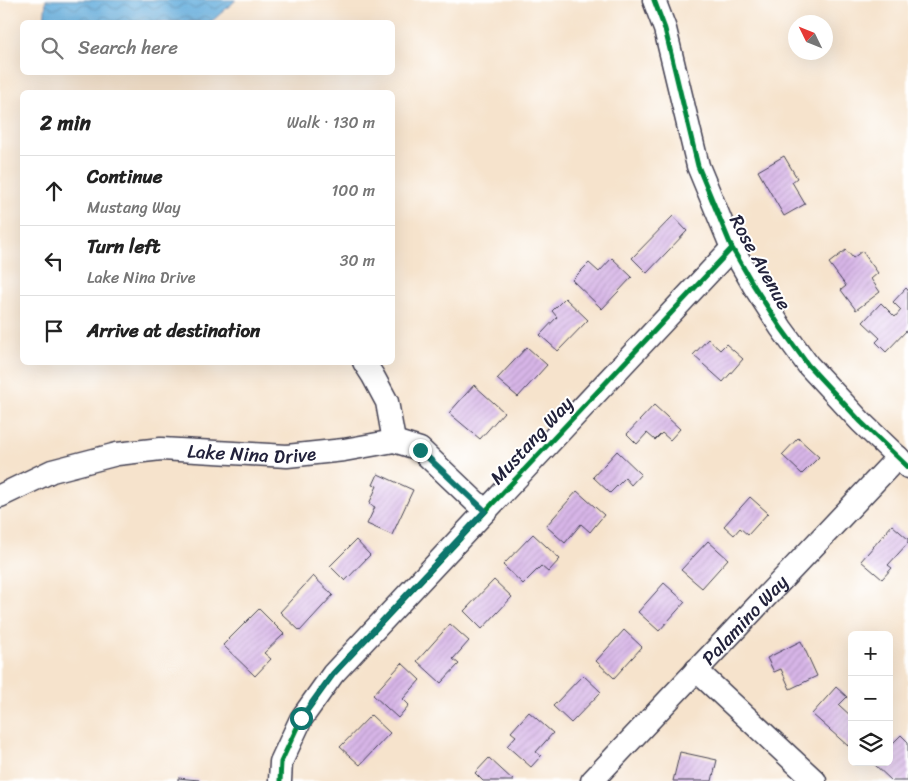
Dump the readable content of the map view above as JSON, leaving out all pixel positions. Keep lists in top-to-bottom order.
{
  "streets": {
    "street": [
      "Rose Avenue",
      "Mustang Way",
      "Lake Nina Drive",
      "Palamino Way"
    ]
  },
  "crossings": [
    ["Rose Avenue", "Mustang Way"],
    ["Rose Avenue", "Palamino Way"],
    ["Mustang Way", "Lake Nina Drive"]
  ],
  "north": "top left",
  "page": {
    "search": "Search here",
    "heading": ["2 min", "Walk · 130 m"],
    "list": [
      ["Continue", "Mustang Way", "100 m"],
      ["Turn left", "Lake Nina Drive", "30 m"],
      "Arrive at destination"
    ],
    "map_buttons": ["+", "−"]
  }
}
